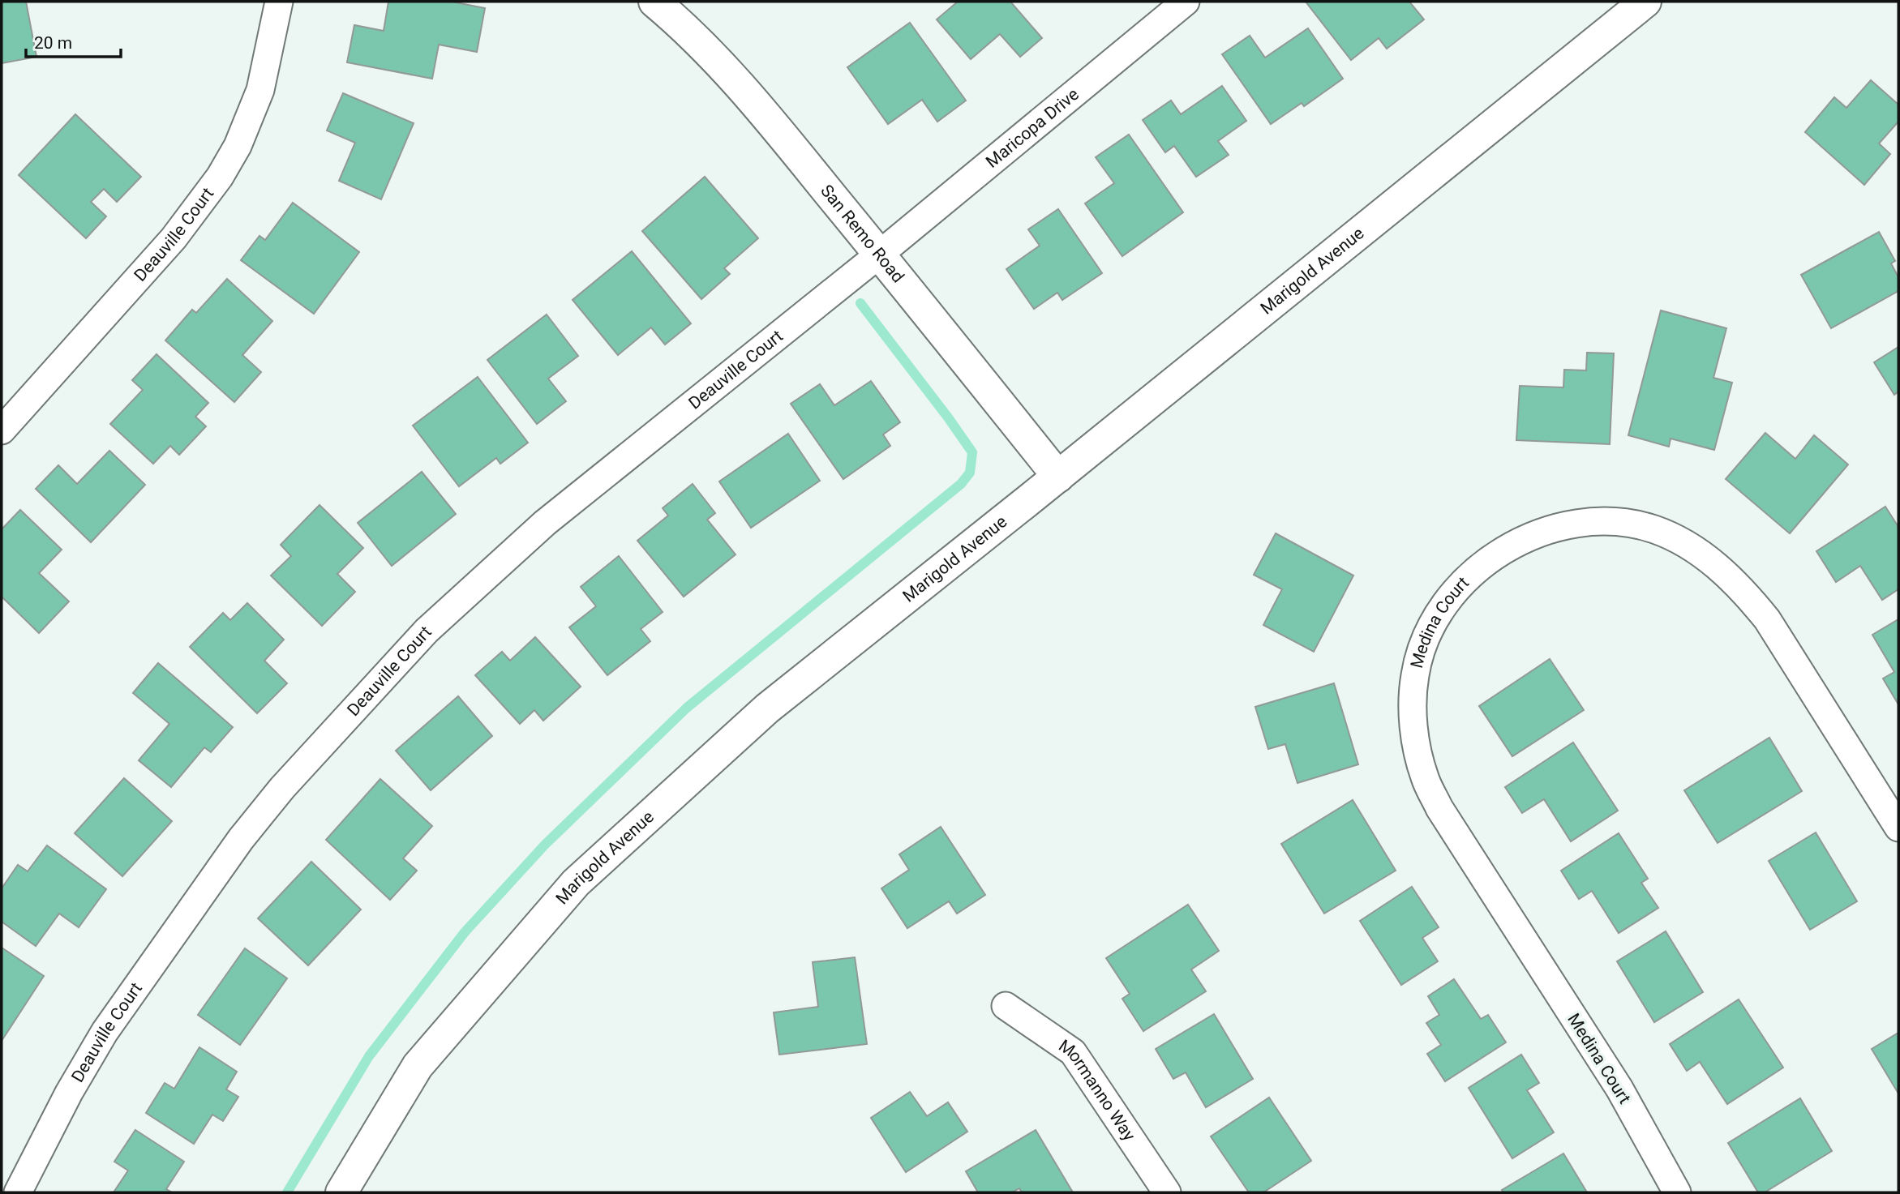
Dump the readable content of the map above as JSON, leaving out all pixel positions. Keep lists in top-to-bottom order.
{
  "streets": {
    "main road": ["San Remo Road", "Marigold Avenue"],
    "street": [
      "Maricopa Drive",
      "Deauville Court",
      "Medina Court",
      "Mormanno Way"
    ]
  },
  "crossings": [
    ["Maricopa Drive", "San Remo Road"],
    ["Maricopa Drive", "Deauville Court"],
    ["San Remo Road", "Deauville Court"],
    ["San Remo Road", "Marigold Avenue"]
  ],
  "scale_bar": "20 m"
}
